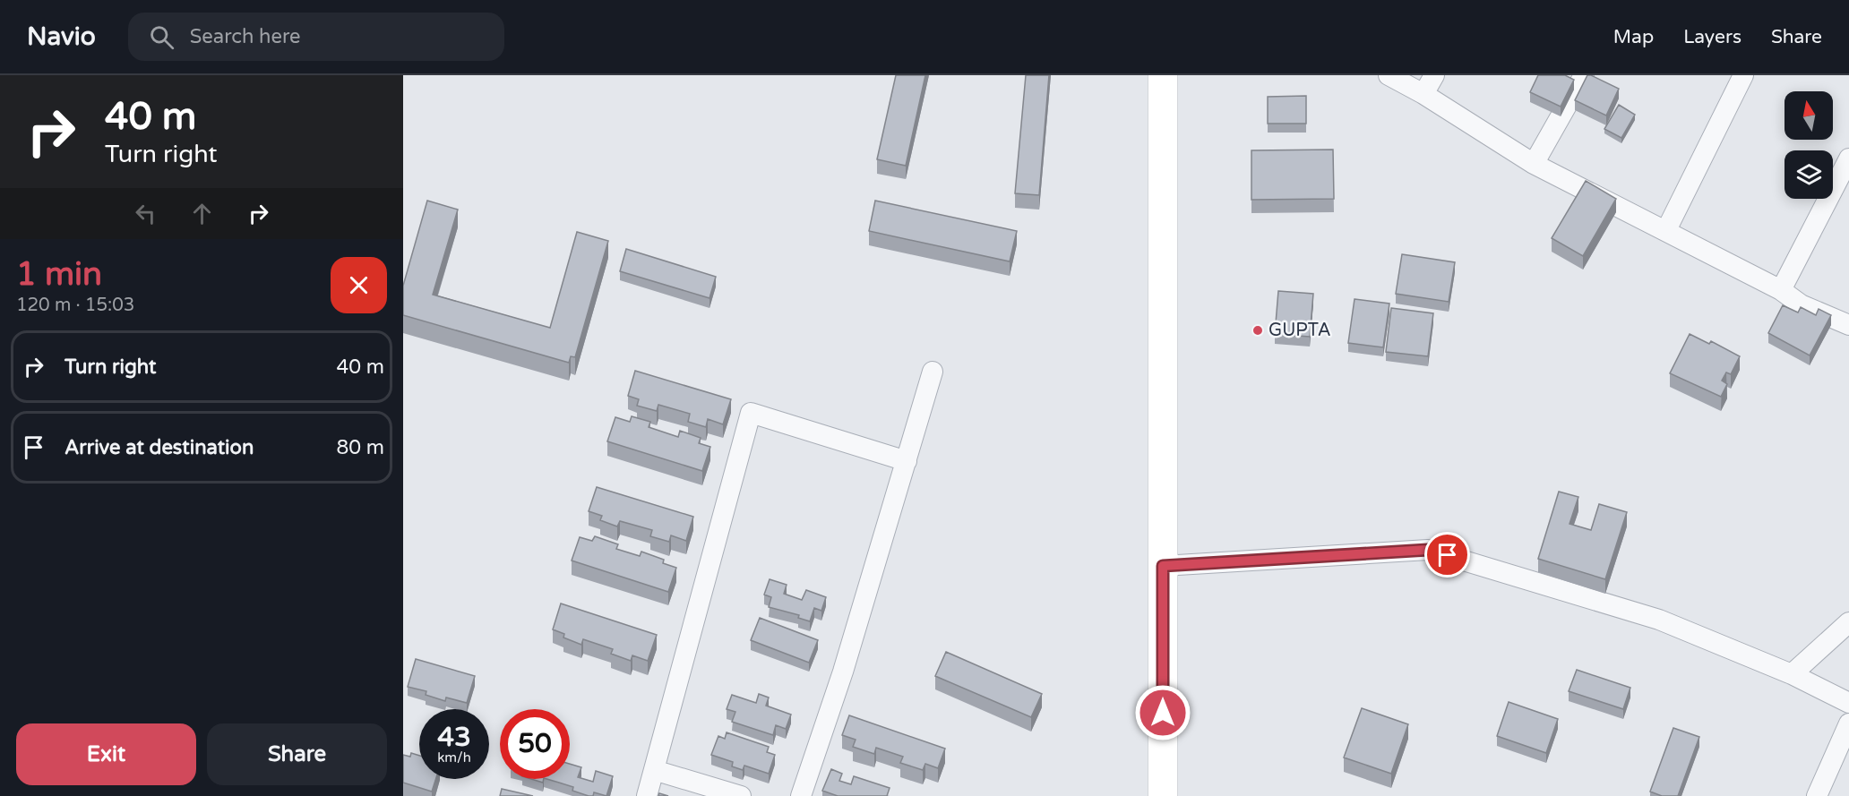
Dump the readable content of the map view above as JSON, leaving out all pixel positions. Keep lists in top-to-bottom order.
{
  "places": ["GUPTA"],
  "north": "top",
  "page": {
    "header": "Navio",
    "search": "Search here",
    "nav": ["Map", "Layers", "Share"],
    "turn": ["40 m", "Turn right"],
    "heading": ["1 min", "120 m · 15:03"],
    "list": [
      {
        "name": "Turn right",
        "value": "40 m"
      },
      {
        "name": "Arrive at destination",
        "value": "80 m"
      }
    ],
    "speed": "43 km/h",
    "limit": "50",
    "buttons": ["Exit", "Share"]
  }
}
